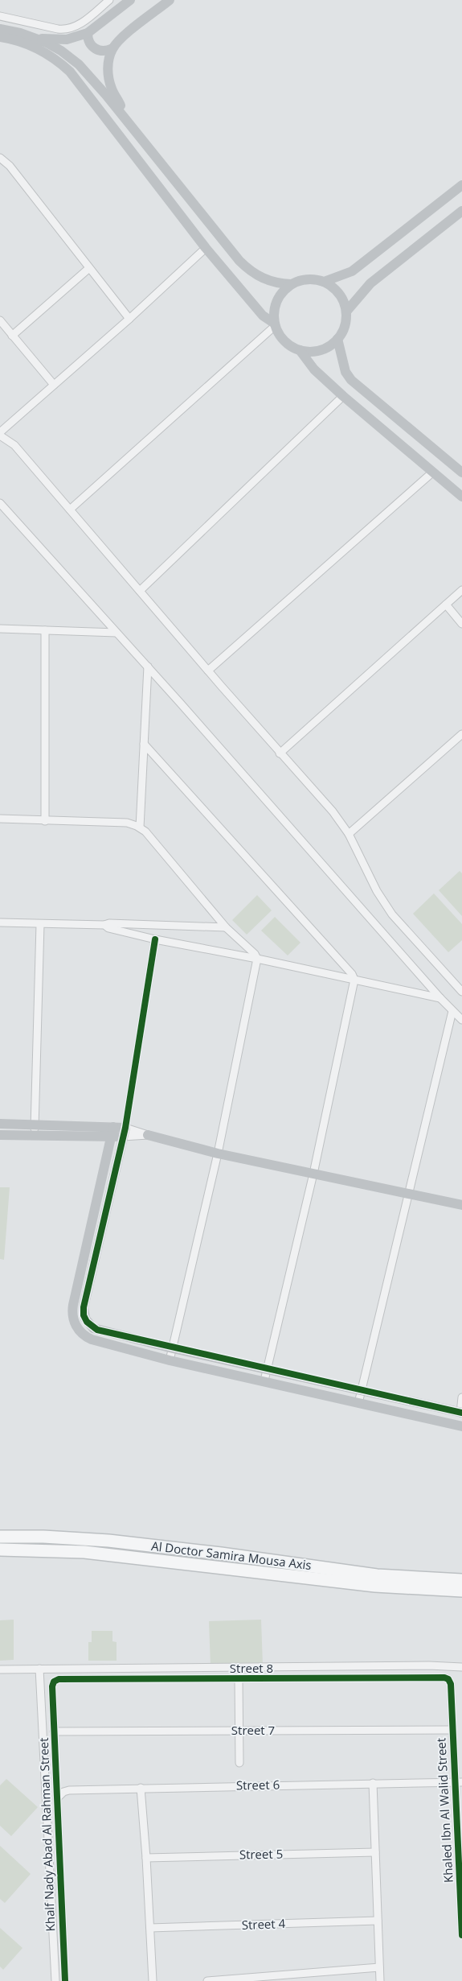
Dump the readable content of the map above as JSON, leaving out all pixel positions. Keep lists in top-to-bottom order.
{
  "streets": {
    "main road": ["Al Doctor Samira Mousa Axis"],
    "street": [
      "Street 8",
      "Street 7",
      "Street 6",
      "Khaled Ibn Al Walid Street",
      "Khalf Nady Abad Al Rahman Street",
      "Street 5",
      "Street 4"
    ]
  },
  "crossings": [
    ["Street 8", "Khaled Ibn Al Walid Street"],
    ["Street 8", "Khalf Nady Abad Al Rahman Street"],
    ["Street 7", "Khaled Ibn Al Walid Street"],
    ["Street 7", "Khalf Nady Abad Al Rahman Street"],
    ["Street 6", "Khaled Ibn Al Walid Street"],
    ["Street 6", "Khalf Nady Abad Al Rahman Street"]
  ]
}
